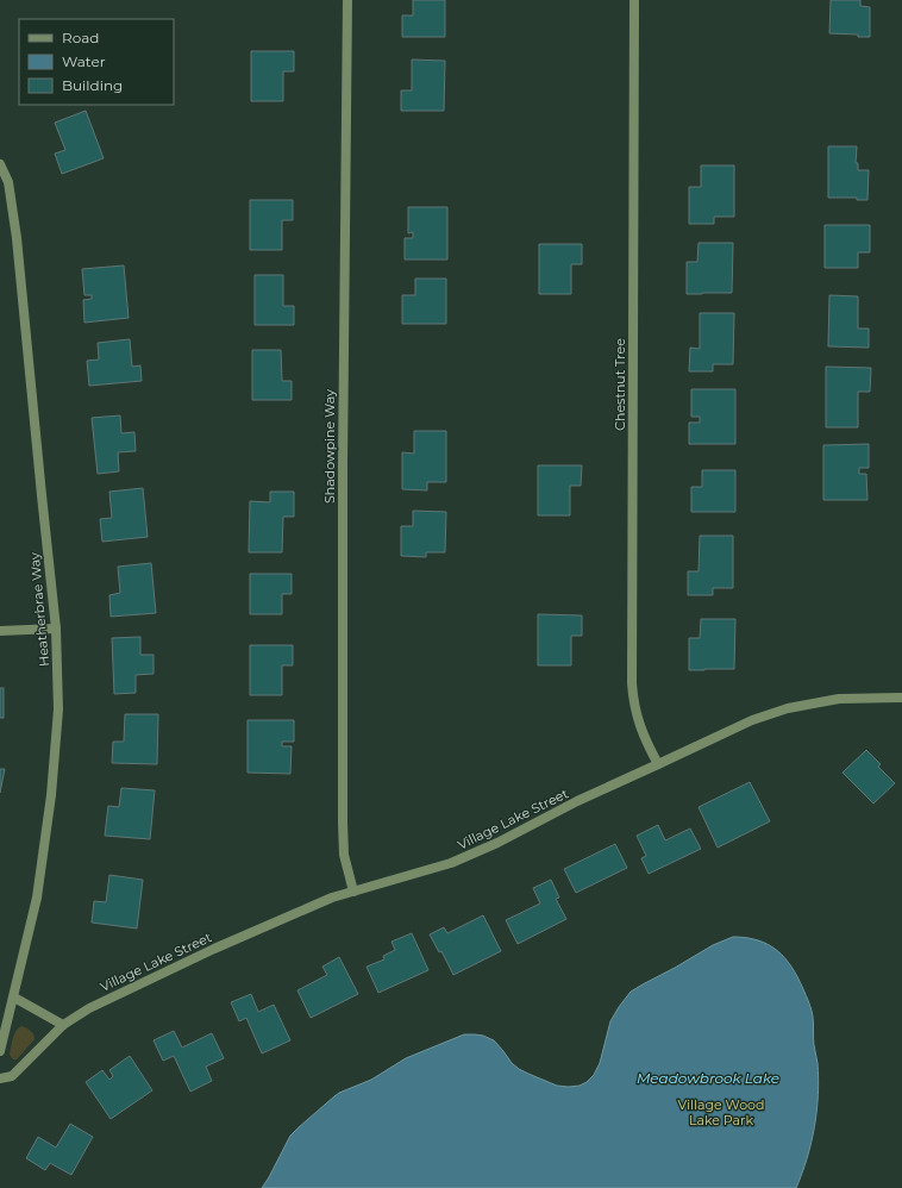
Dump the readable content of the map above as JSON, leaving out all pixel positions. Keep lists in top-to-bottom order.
{
  "streets": {
    "street": [
      "Chestnut Tree",
      "Shadowpine Way",
      "Heatherbrae Way",
      "Village Lake Street"
    ]
  },
  "crossings": [
    ["Chestnut Tree", "Village Lake Street"],
    ["Shadowpine Way", "Village Lake Street"]
  ],
  "water": ["Meadowbrook Lake"],
  "parks": ["Village Wood Lake Park"],
  "legend": ["Road", "Water", "Building"]
}
